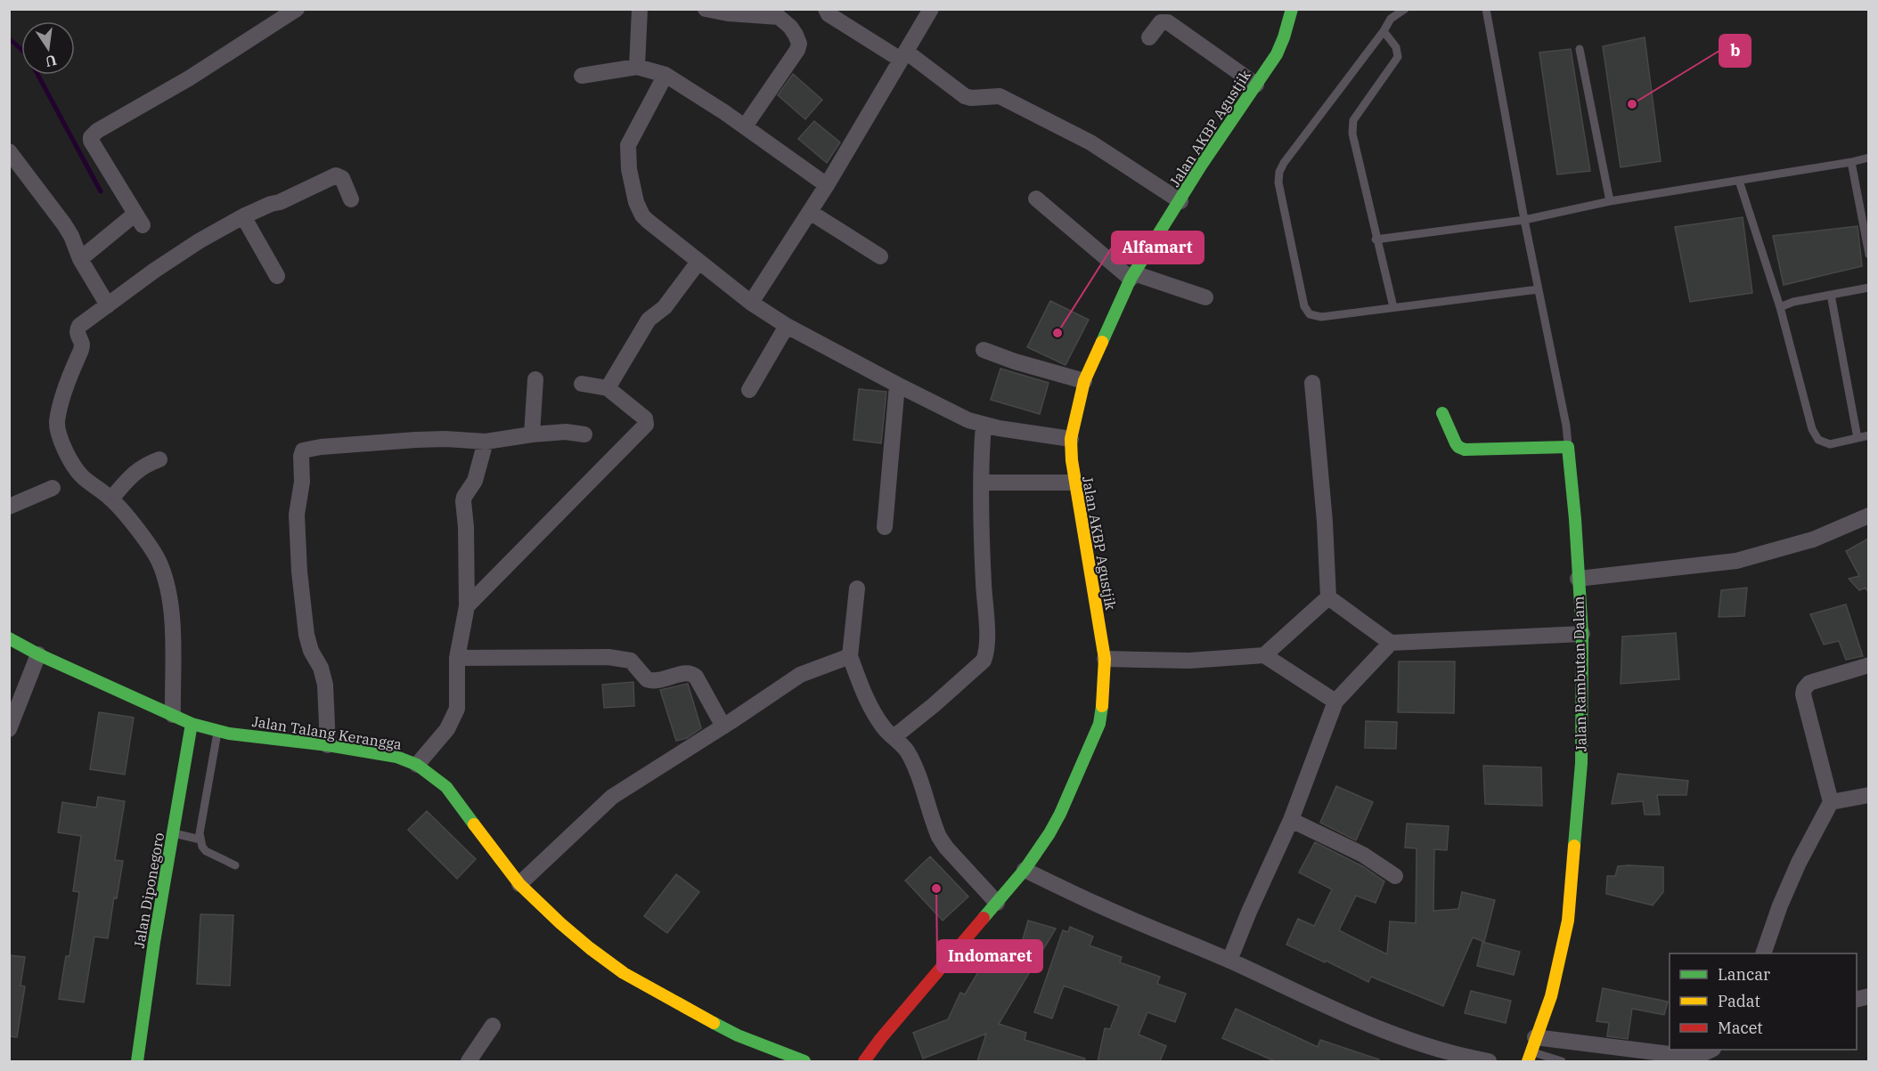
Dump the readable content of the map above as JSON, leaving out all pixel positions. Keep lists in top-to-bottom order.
{
  "streets": {
    "street": [
      "Jalan AKBP Agustjik",
      "Jalan Rambutan Dalam",
      "Jalan Talang Kerangga",
      "Jalan Diponegoro"
    ]
  },
  "crossings": [
    ["Jalan Talang Kerangga", "Jalan Diponegoro"]
  ],
  "places": ["b", "Alfamart", "Indomaret"],
  "legend": ["Lancar", "Padat", "Macet"],
  "north": "bottom"
}
